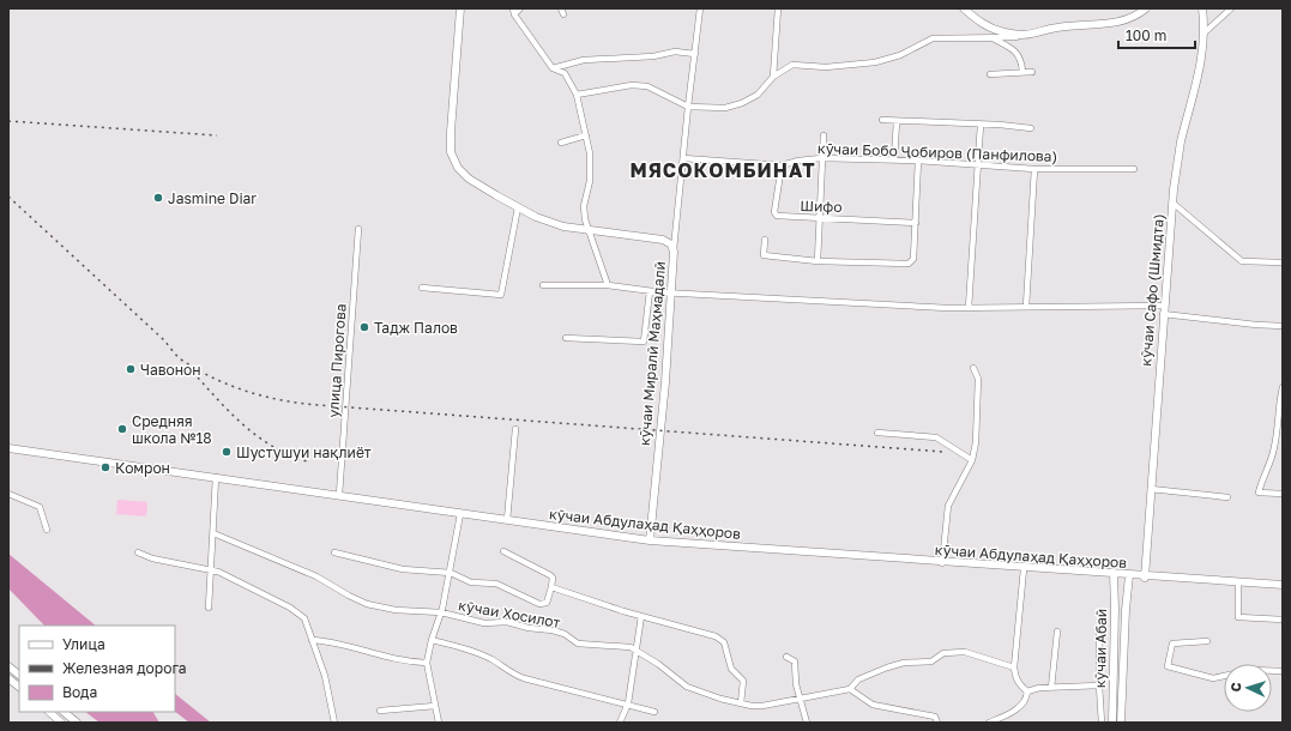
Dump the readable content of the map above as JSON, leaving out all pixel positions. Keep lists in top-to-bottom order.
{
  "streets": {
    "main road": [
      "кӯчаи Сафо (Шмидта)",
      "кӯчаи Миралӣ Маҳмадалӣ",
      "кӯчаи Абдулаҳад Қаҳҳоров",
      "кӯчаи Абаӣ"
    ],
    "street": [
      "кӯчаи Бобо Ҷобиров (Панфилова)",
      "Шифо",
      "улица Пирогова",
      "кӯчаи Хосилот"
    ]
  },
  "crossings": [
    ["кӯчаи Бобо Ҷобиров (Панфилова)", "Шифо"],
    ["кӯчаи Сафо (Шмидта)", "кӯчаи Абдулаҳад Қаҳҳоров"],
    ["кӯчаи Миралӣ Маҳмадалӣ", "кӯчаи Абдулаҳад Қаҳҳоров"],
    ["улица Пирогова", "кӯчаи Абдулаҳад Қаҳҳоров"],
    ["кӯчаи Абдулаҳад Қаҳҳоров", "кӯчаи Абаӣ"]
  ],
  "districts": ["МЯСОКОМБИНАТ"],
  "places": [
    "Jasmine Diar",
    "Тадж Палов",
    "Чавонон",
    "Средняя школа №18",
    "Шустушуи нақлиёт",
    "Комрон"
  ],
  "legend": ["Улица", "Железная дорога", "Вода"],
  "scale_bar": "100 m",
  "north": "left"
}
